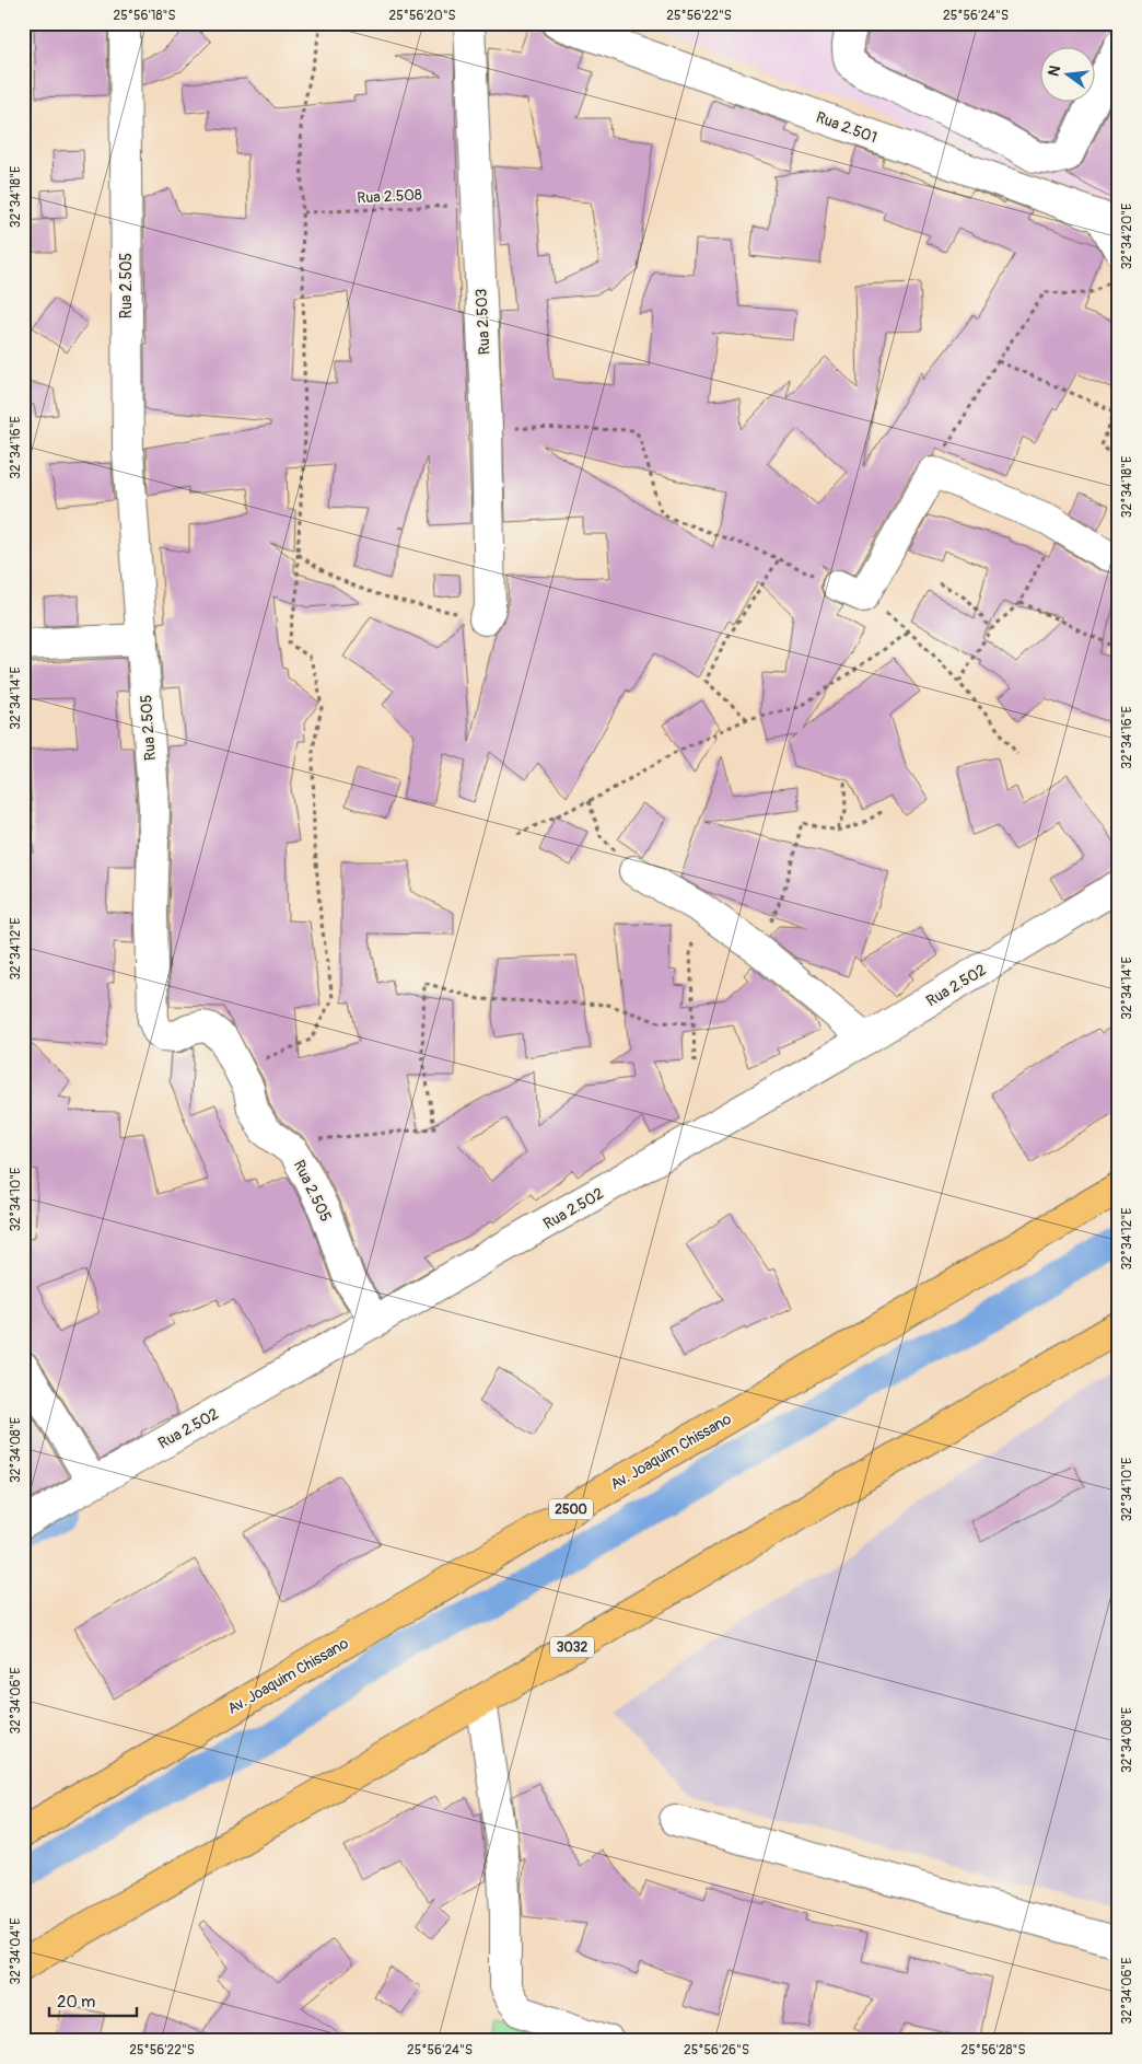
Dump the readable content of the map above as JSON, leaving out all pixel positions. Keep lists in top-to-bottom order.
{
  "streets": {
    "main road": ["Av. Joaquim Chissano", "2500", "3032"],
    "street": [
      "Rua 2.501",
      "Rua 2.505",
      "Rua 2.503",
      "Rua 2.502"
    ],
    "path": ["Rua 2.508"]
  },
  "crossings": [
    ["Rua 2.508", "Rua 2.503"],
    ["Rua 2.505", "Rua 2.502"]
  ],
  "scale_bar": "20 m",
  "north": "left",
  "coordinates": [
    "25°56'18\"S",
    "25°56'20\"S",
    "25°56'22\"S",
    "25°56'24\"S",
    "32°34'18\"E",
    "32°34'20\"E",
    "32°34'16\"E",
    "32°34'14\"E",
    "32°34'12\"E",
    "32°34'10\"E",
    "32°34'08\"E",
    "32°34'06\"E",
    "32°34'04\"E",
    "25°56'26\"S",
    "25°56'28\"S"
  ]
}
